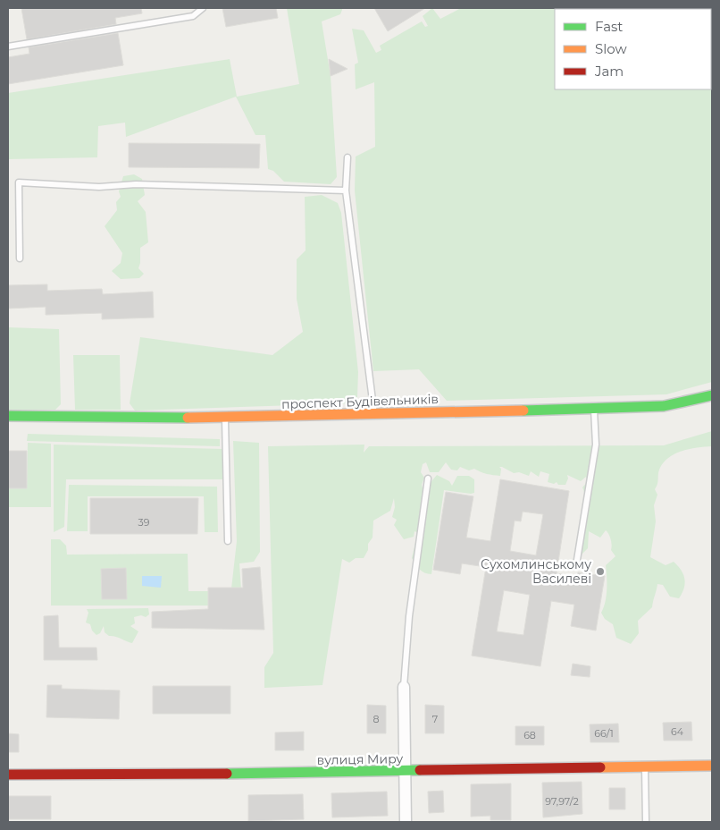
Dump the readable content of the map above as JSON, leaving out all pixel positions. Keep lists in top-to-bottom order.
{
  "streets": {
    "street": ["проспект Будівельників", "вулиця Миру"]
  },
  "places": ["Сухомлинському Василеві"],
  "house_numbers": [
    "39",
    "8",
    "7",
    "64",
    "66/1",
    "68",
    "97,97/2"
  ],
  "legend": ["Fast", "Slow", "Jam"]
}
